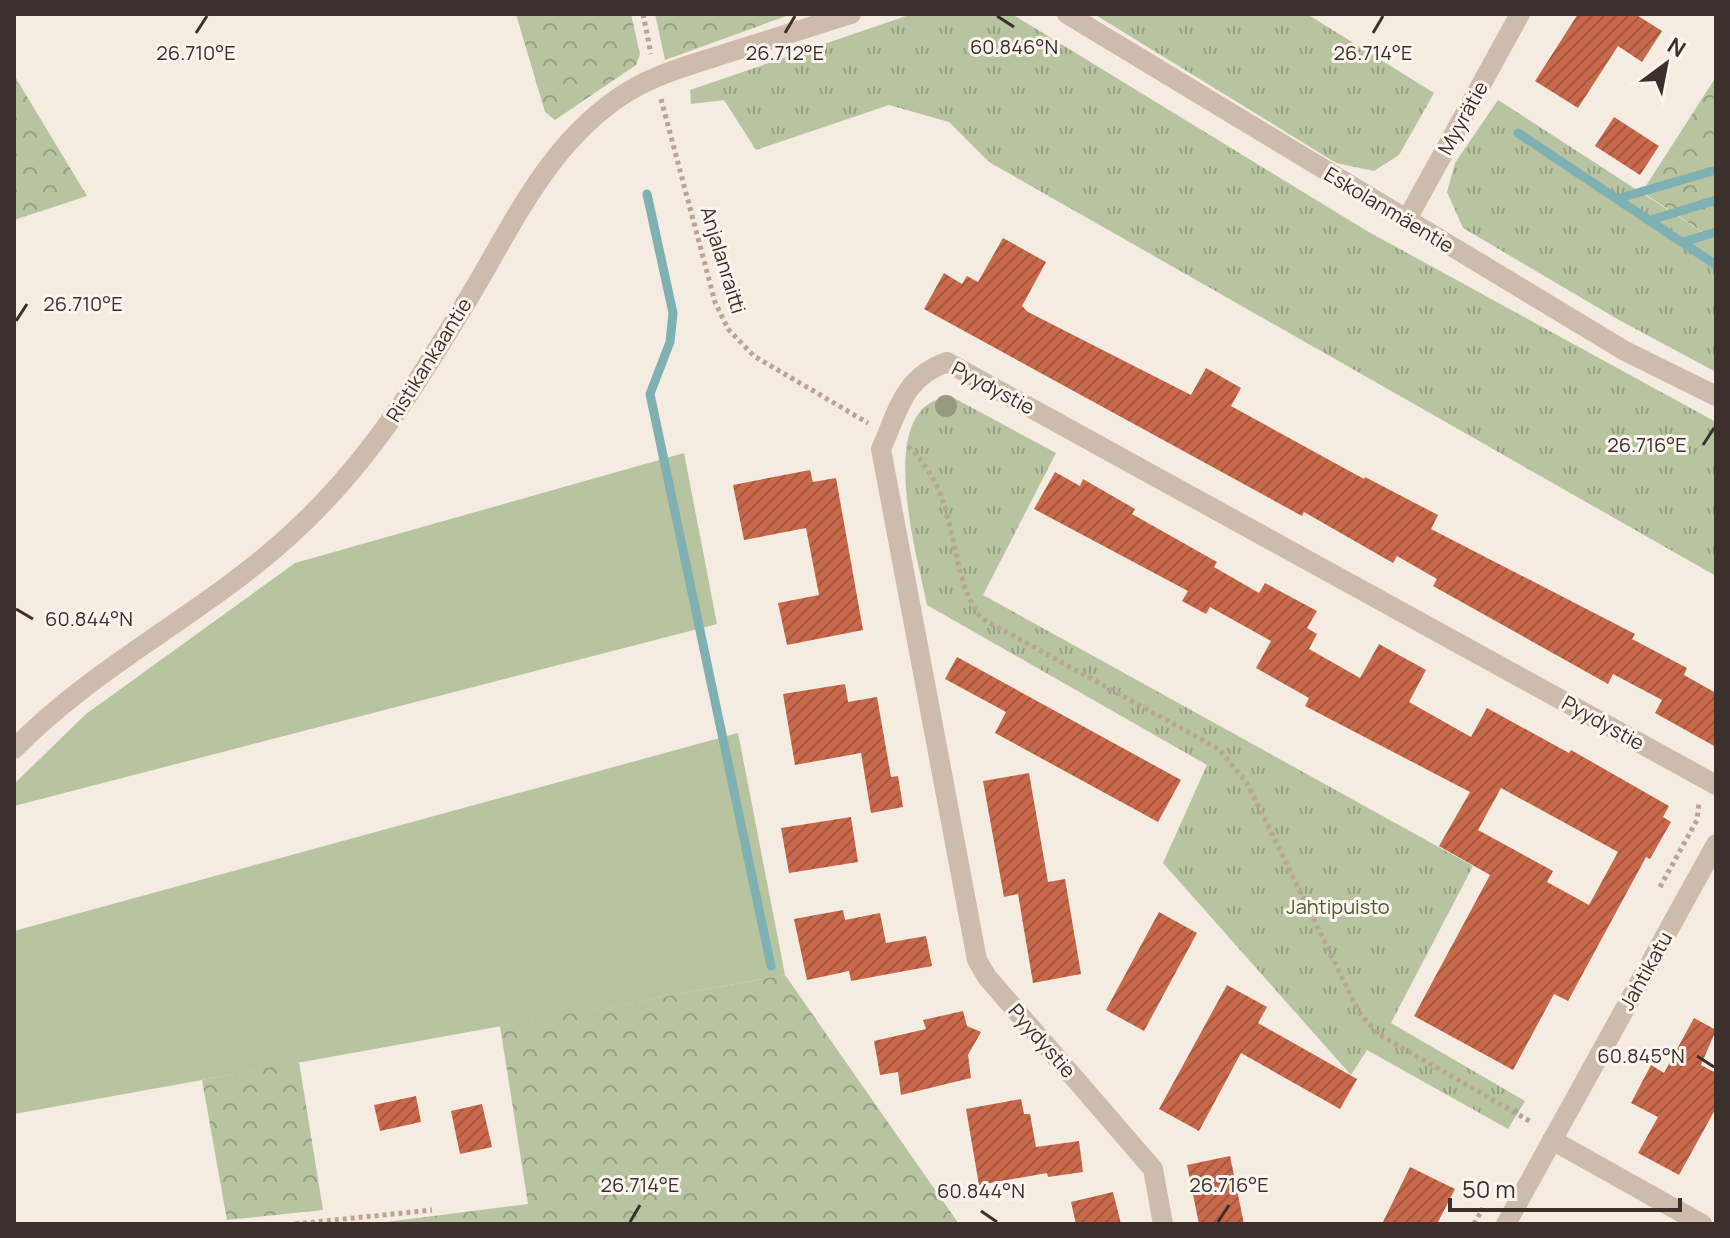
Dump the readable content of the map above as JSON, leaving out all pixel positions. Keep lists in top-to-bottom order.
{
  "streets": {
    "street": [
      "Myyrätie",
      "Eskolanmäentie",
      "Ristikankaantie",
      "Pyydystie",
      "Jahtikatu"
    ],
    "path": ["Anjalanraitti"]
  },
  "crossings": [
    ["Myyrätie", "Eskolanmäentie"],
    ["Anjalanraitti", "Ristikankaantie"],
    ["Anjalanraitti", "Pyydystie"],
    ["Anjalanraitti", "Jahtikatu"]
  ],
  "parks": ["Jahtipuisto"],
  "scale_bar": "50 m",
  "north": "top right",
  "coordinates": [
    "60.846°N",
    "26.710°E",
    "26.712°E",
    "26.714°E",
    "26.716°E",
    "60.844°N",
    "60.845°N"
  ]
}
